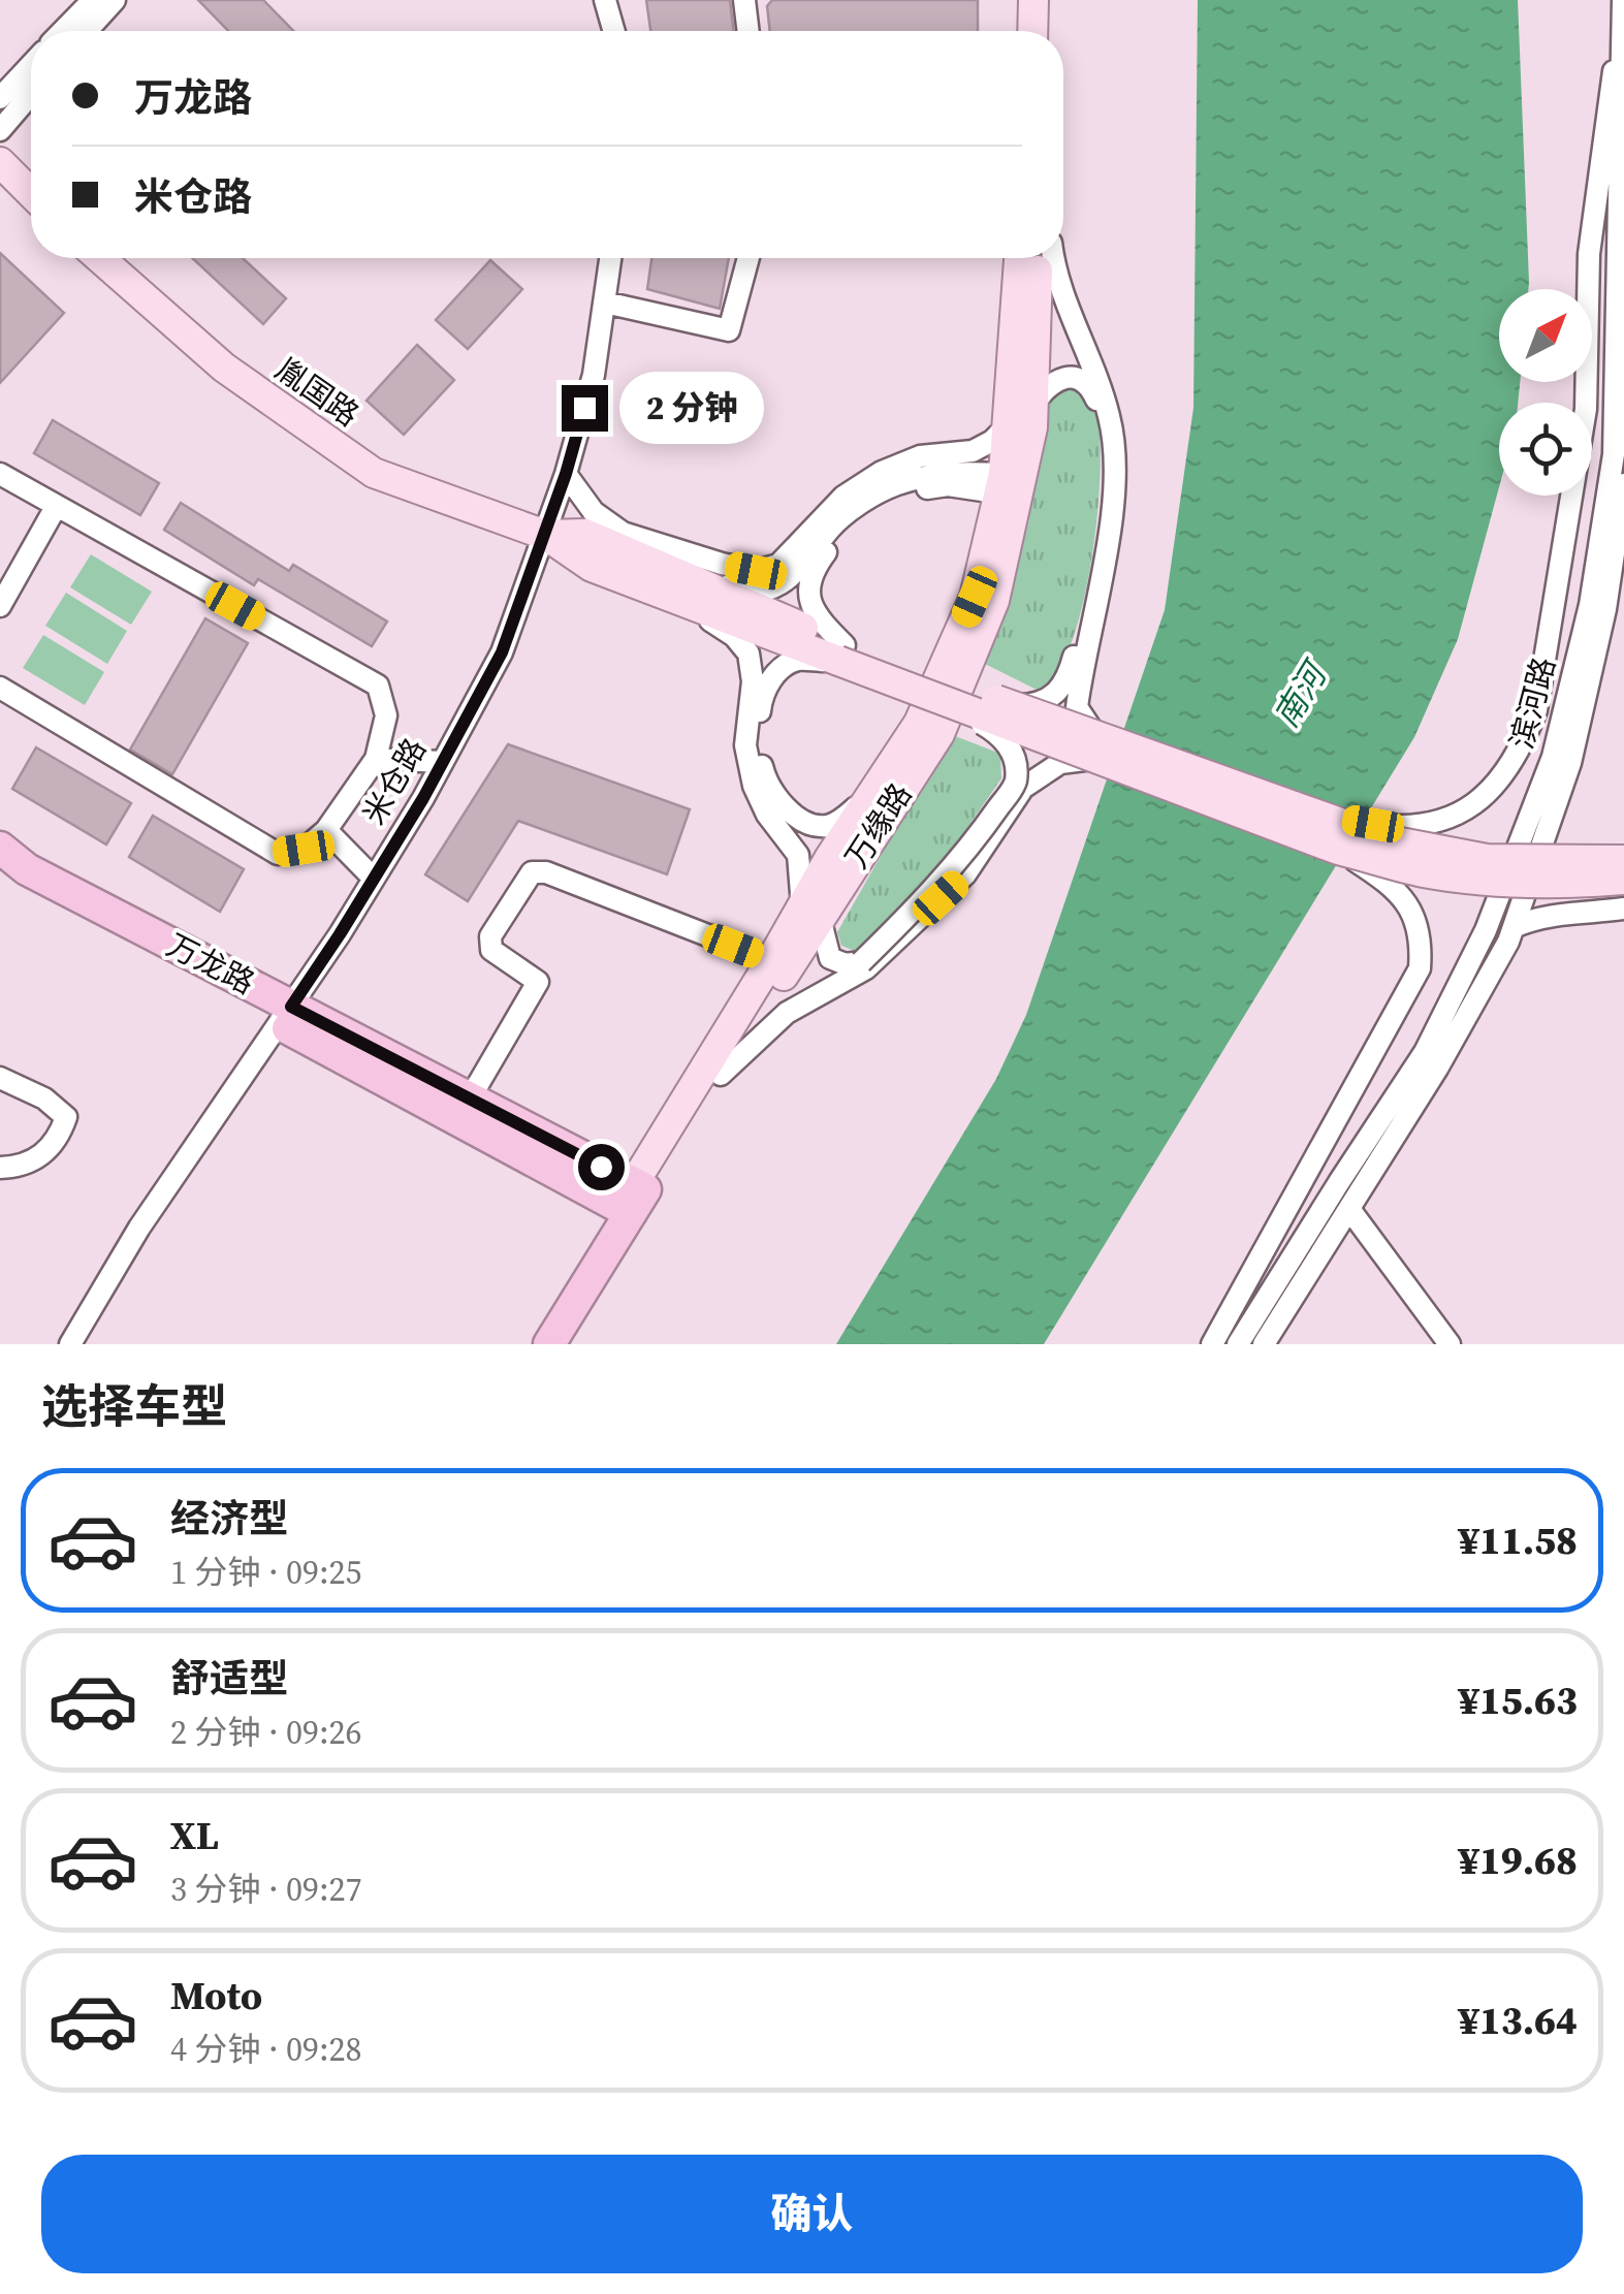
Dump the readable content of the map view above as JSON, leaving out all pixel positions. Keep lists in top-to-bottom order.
{
  "streets": {
    "highway": ["万缘路", "万龙路"],
    "main road": ["胤国路"],
    "street": ["滨河路", "米仓路"]
  },
  "crossings": [
    ["胤国路", "米仓路"],
    ["米仓路", "万龙路"],
    ["万缘路", "万龙路"]
  ],
  "water": ["南河"],
  "north": "top right",
  "page": {
    "banner": ["万龙路", "米仓路"],
    "bubble": "2 分钟",
    "heading": "选择车型",
    "list": [
      {
        "name": "经济型",
        "note": "1 分钟 · 09:25",
        "value": "¥11.58"
      },
      {
        "name": "舒适型",
        "note": "2 分钟 · 09:26",
        "value": "¥15.63"
      },
      {
        "name": "XL",
        "note": "3 分钟 · 09:27",
        "value": "¥19.68"
      },
      {
        "name": "Moto",
        "note": "4 分钟 · 09:28",
        "value": "¥13.64"
      }
    ],
    "buttons": "确认"
  }
}
